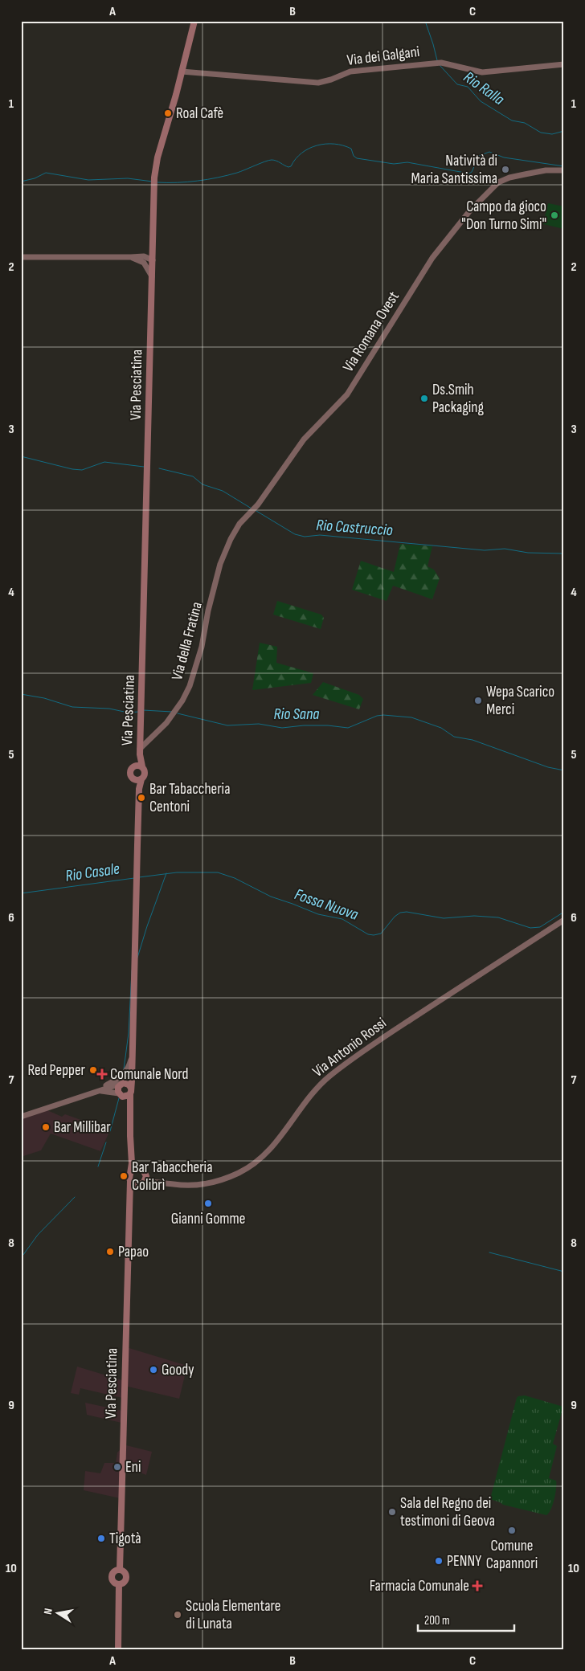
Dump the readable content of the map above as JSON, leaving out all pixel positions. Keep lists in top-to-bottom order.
{
  "streets": {
    "main road": ["Via Pesciatina"],
    "street": [
      "Via dei Galgani",
      "Via Romana Ovest",
      "Via della Fratina",
      "Via Antonio Rossi"
    ]
  },
  "crossings": [
    ["Via dei Galgani", "Via Pesciatina"],
    ["Via Romana Ovest", "Via della Fratina"],
    ["Via Pesciatina", "Via della Fratina"]
  ],
  "water": [
    "Rio Ralla",
    "Rio Castruccio",
    "Rio Sana",
    "Rio Casale",
    "Fossa Nuova"
  ],
  "places": {
    "other": [
      "Roal Cafè",
      "Natività di Maria Santissima",
      "Campo da gioco \"Don Turno Simi\"",
      "Ds.Smih Packaging",
      "Wepa Scarico Merci",
      "Bar Tabaccheria Centoni",
      "Red Pepper",
      "Bar Millibar",
      "Bar Tabaccheria Colibrì",
      "Gianni Gomme",
      "Papao",
      "Goody",
      "Eni",
      "Sala del Regno dei testimoni di Geova",
      "Comune Capannori",
      "Tigotà",
      "PENNY",
      "Scuola Elementare di Lunata"
    ],
    "health": ["Comunale Nord", "Farmacia Comunale"]
  },
  "scale_bar": "200 m",
  "north": "left",
  "grid": {
    "columns": ["A", "B", "C"],
    "rows": [
      "1",
      "2",
      "3",
      "4",
      "5",
      "6",
      "7",
      "8",
      "9",
      "10"
    ]
  }
}
